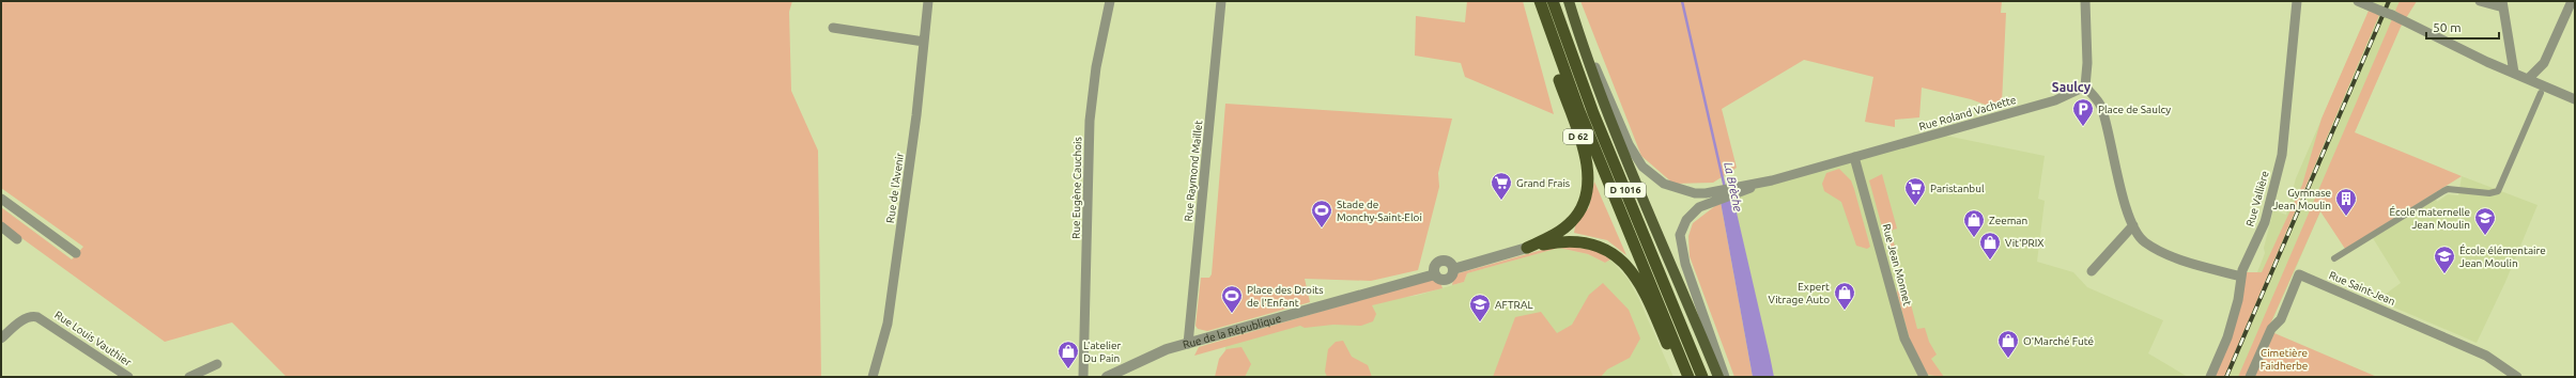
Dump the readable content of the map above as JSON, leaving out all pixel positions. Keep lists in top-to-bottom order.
{
  "streets": {
    "highway": ["D 62", "D 1016"],
    "street": [
      "Rue Roland Vachette",
      "Rue Raymond Maillet",
      "Rue de l'Avenir",
      "Rue Eugène Cauchois",
      "Rue Vallière",
      "Rue Jean Monnet",
      "Rue Saint-Jean",
      "Rue de la République",
      "Rue Louis Vauthier"
    ]
  },
  "crossings": [
    ["Rue Roland Vachette", "Rue Jean Monnet"],
    ["D 62", "D 1016"],
    ["D 62", "Rue de la République"],
    ["Rue Raymond Maillet", "Rue de la République"]
  ],
  "districts": ["Saulcy"],
  "water": ["La Brèche"],
  "parks": ["Cimetière Faidherbe"],
  "places": {
    "parking": ["Place de Saulcy"],
    "supermarket": ["Grand Frais", "Paristanbul"],
    "building": ["Gymnase Jean Moulin"],
    "sports": ["Stade de Monchy-Saint-Eloi", "Place des Droits de l'Enfant"],
    "school or university": ["École maternelle Jean Moulin", "École élémentaire Jean Moulin", "AFTRAL"],
    "shop": [
      "Zeeman",
      "Vit'PRIX",
      "Expert Vitrage Auto",
      "O'Marché Futé",
      "L'atelier Du Pain"
    ]
  },
  "scale_bar": "50 m"
}
